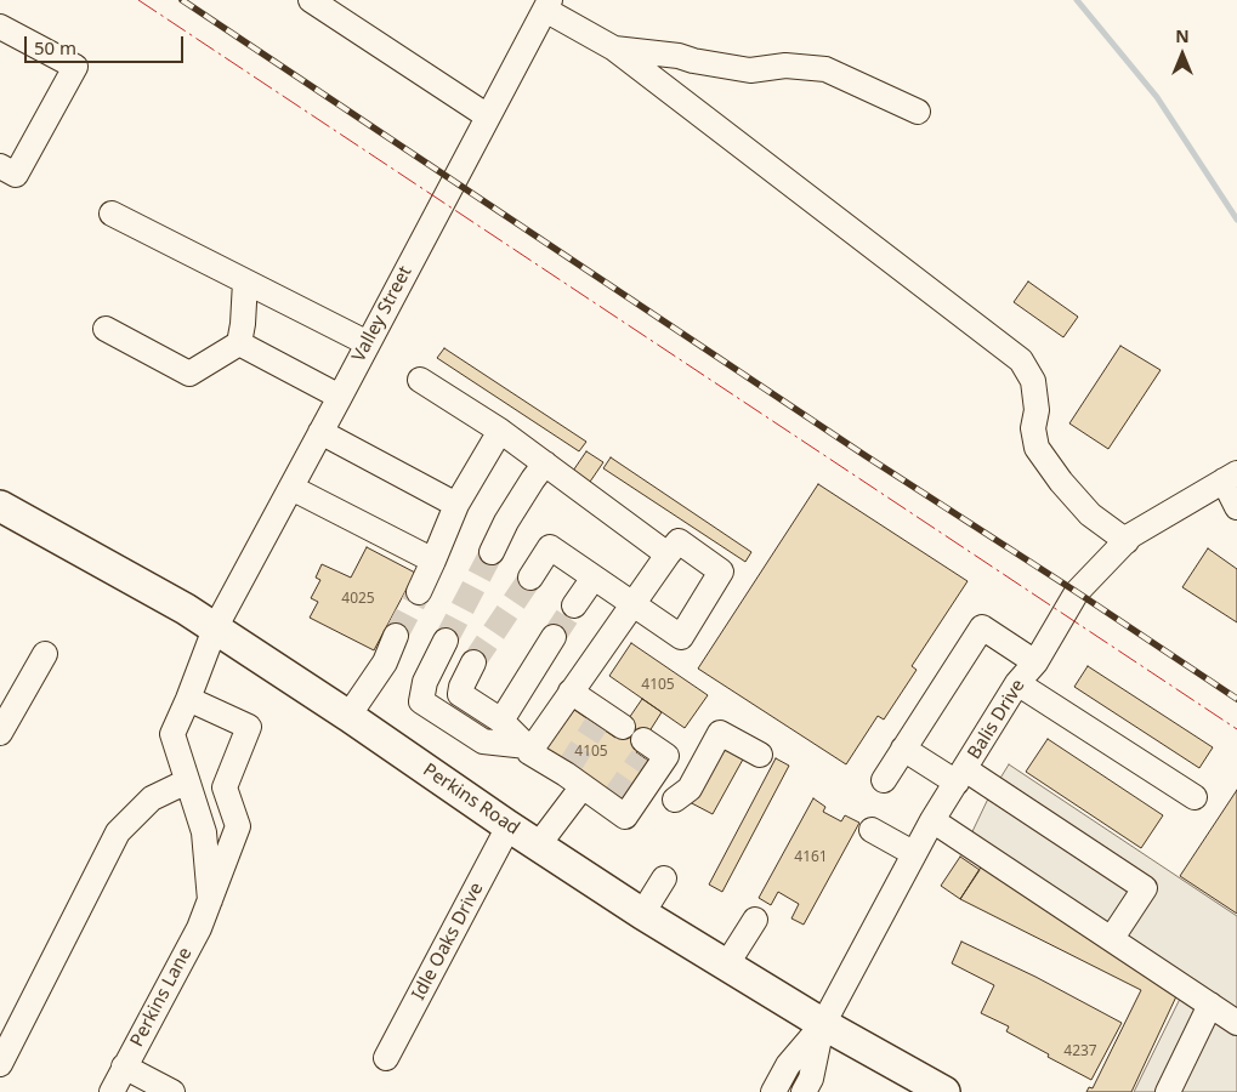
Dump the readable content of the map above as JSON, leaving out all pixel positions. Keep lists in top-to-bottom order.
{
  "streets": {
    "main road": ["Perkins Road"],
    "street": [
      "Valley Street",
      "Balis Drive",
      "Idle Oaks Drive",
      "Perkins Lane"
    ]
  },
  "crossings": [
    ["Valley Street", "Perkins Road"],
    ["Valley Street", "Perkins Lane"],
    ["Balis Drive", "Perkins Road"],
    ["Perkins Road", "Idle Oaks Drive"]
  ],
  "house_numbers": [
    "4025",
    "4105",
    "4105",
    "4161",
    "4237"
  ],
  "scale_bar": "50 m",
  "north": "top"
}
